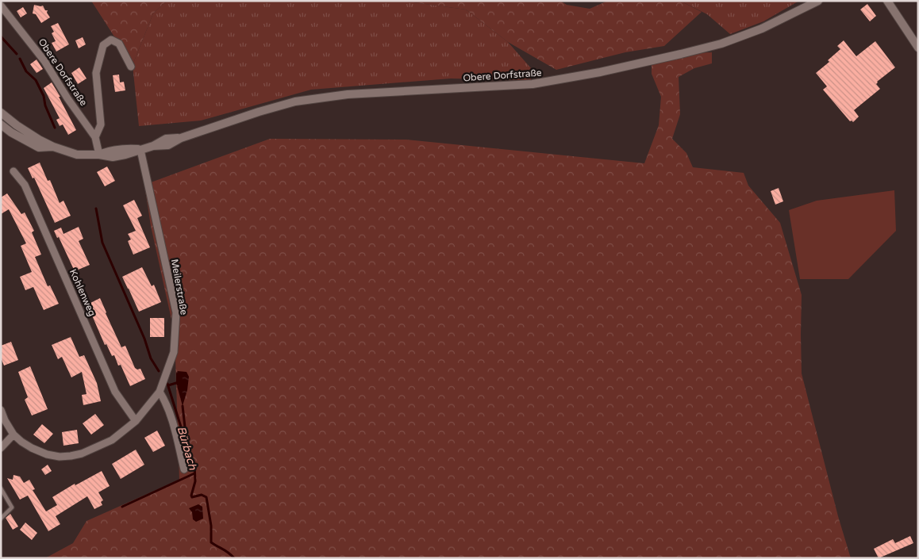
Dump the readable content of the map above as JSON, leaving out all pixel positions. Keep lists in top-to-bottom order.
{
  "streets": {
    "street": ["Obere Dorfstraße", "Meilerstraße", "Kohlenweg"]
  },
  "crossings": [
    ["Obere Dorfstraße", "Meilerstraße"],
    ["Meilerstraße", "Kohlenweg"]
  ],
  "water": ["Bürbach"]
}
